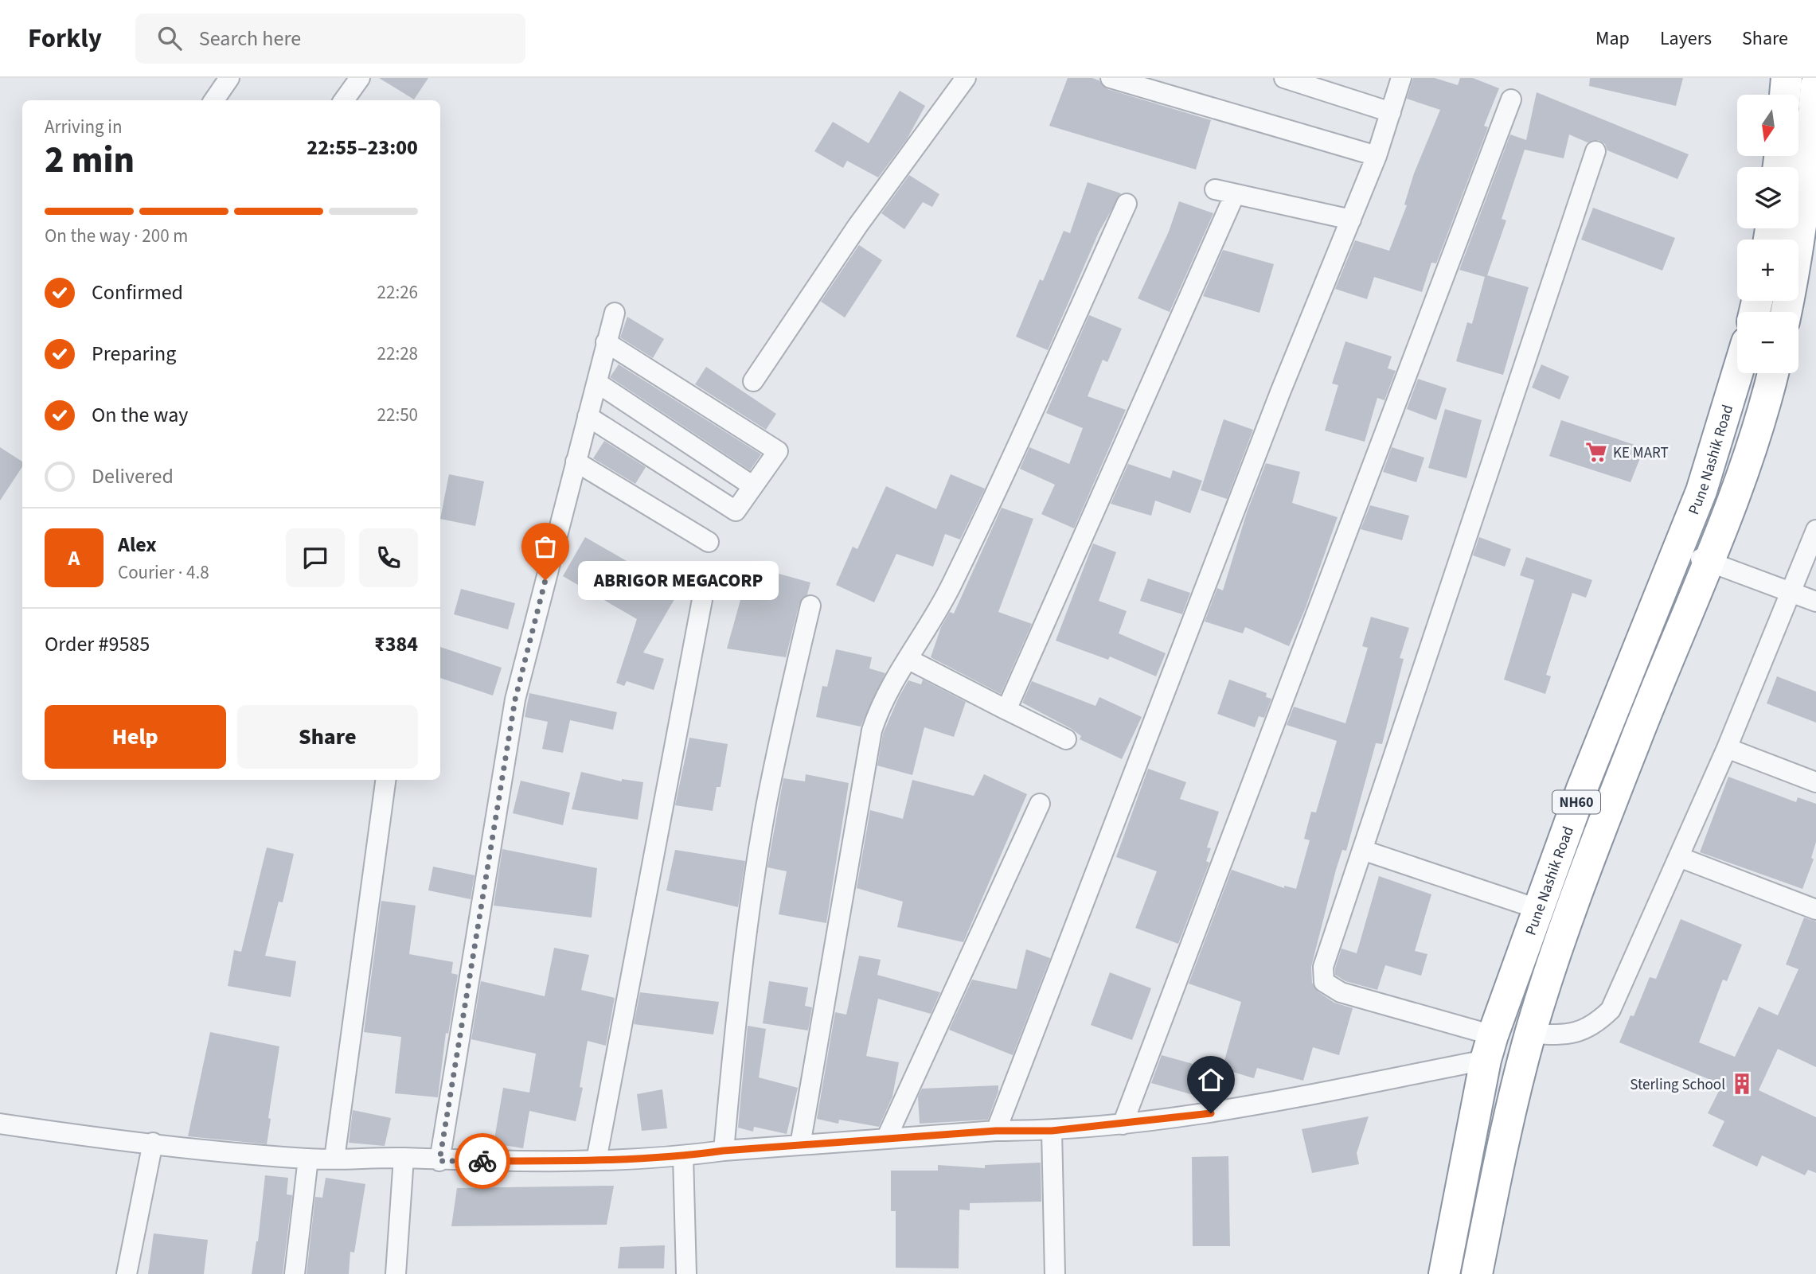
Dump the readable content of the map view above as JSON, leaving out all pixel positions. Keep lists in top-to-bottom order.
{
  "streets": {
    "highway": ["Pune Nashik Road", "NH60"]
  },
  "places": {
    "supermarket": ["KE MART"],
    "other": ["ABRIGOR MEGACORP"],
    "building": ["Sterling School"]
  },
  "north": "bottom",
  "page": {
    "header": "Forkly",
    "search": "Search here",
    "nav": ["Map", "Layers", "Share"],
    "map_buttons": ["+", "−"],
    "heading": ["2 min", "Arriving in", "22:55–23:00"],
    "panel": [
      "Alex",
      "Courier · 4.8",
      "Order #9585",
      "₹384"
    ],
    "bar": "On the way · 200 m",
    "list": [
      ["Confirmed", "22:26"],
      ["Preparing", "22:28"],
      ["On the way", "22:50"],
      "Delivered"
    ],
    "round": "A",
    "bubble": "ABRIGOR MEGACORP",
    "buttons": ["Help", "Share"]
  }
}
